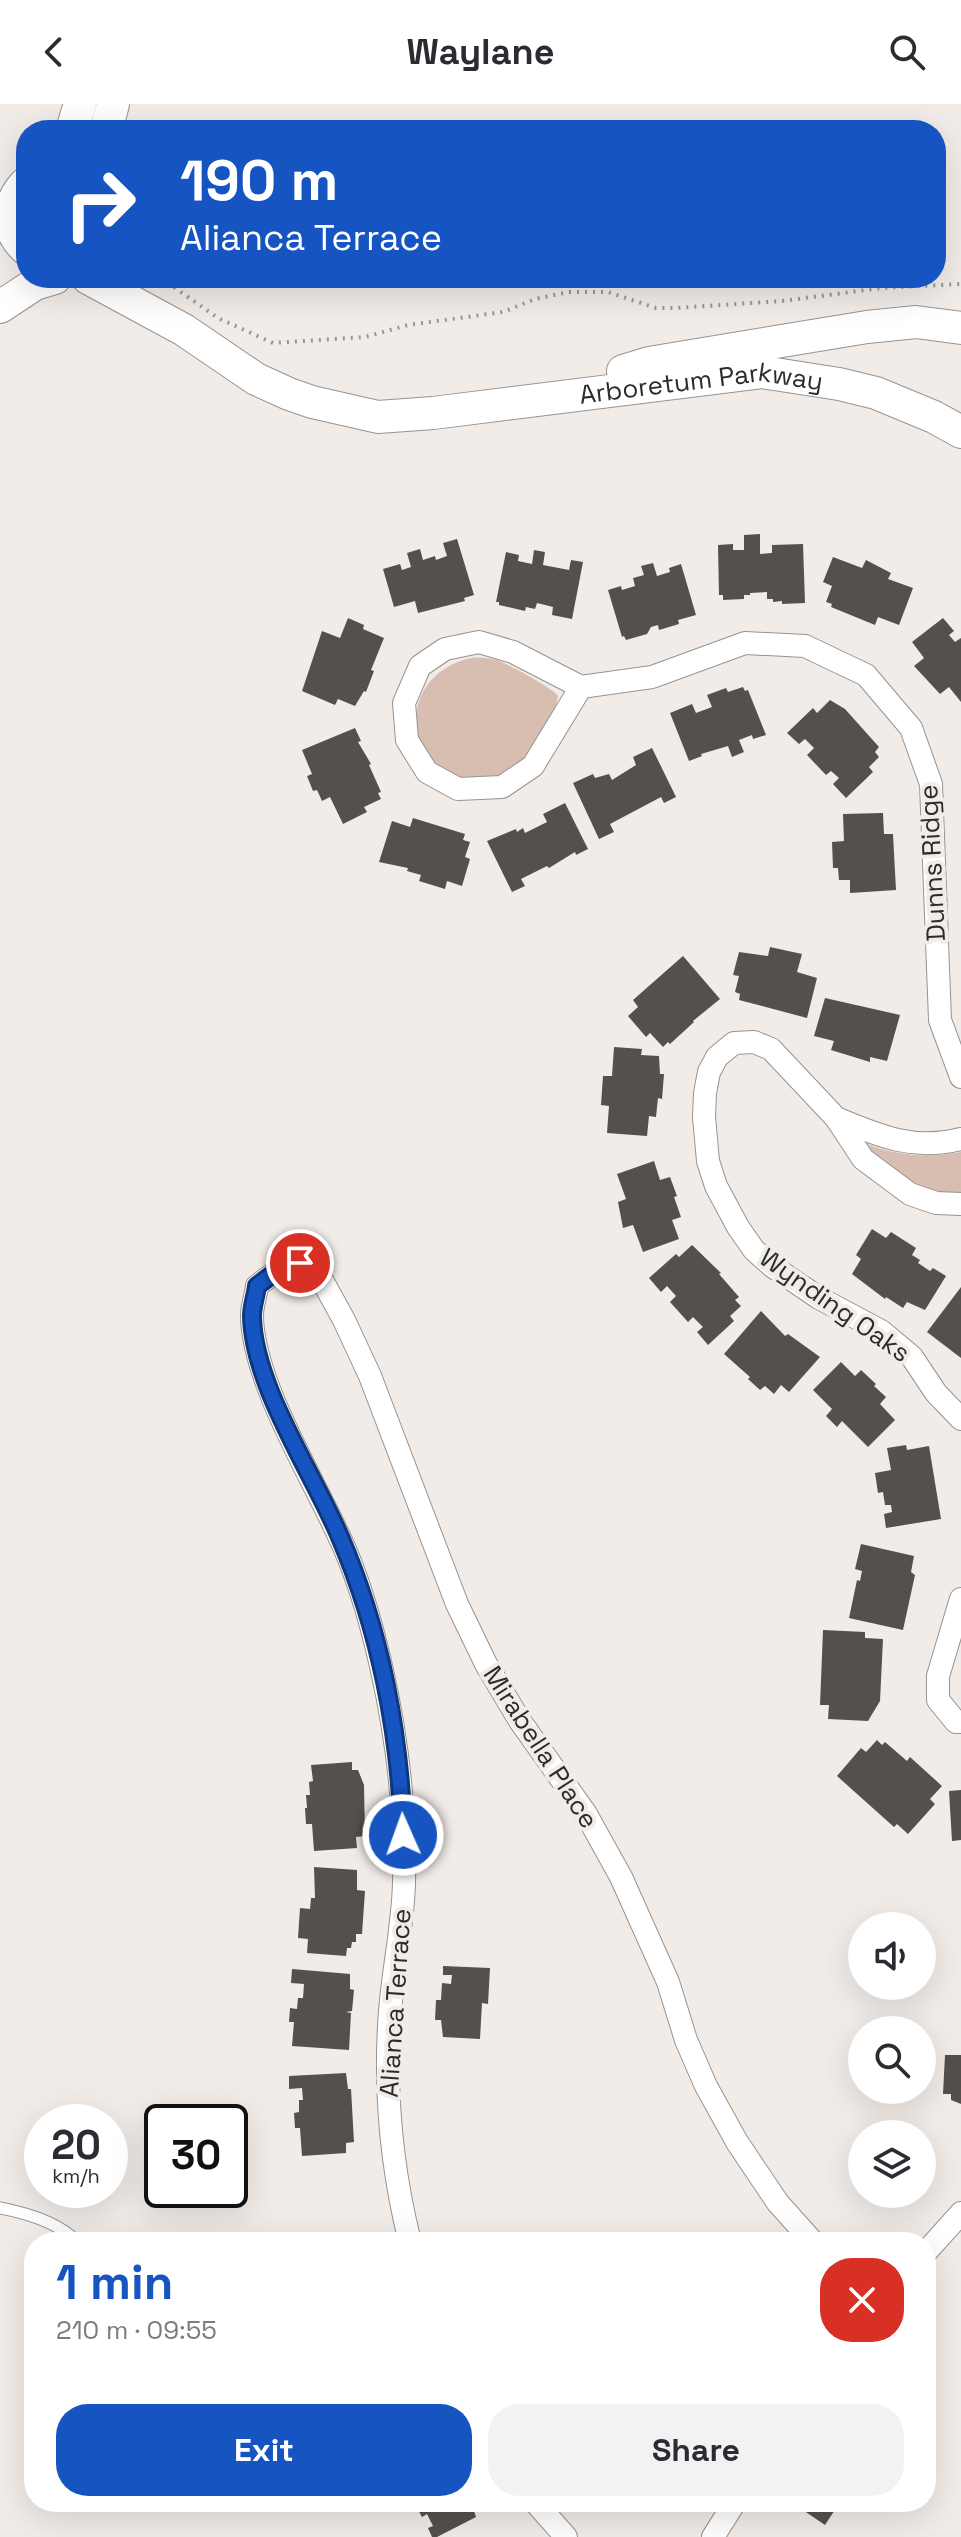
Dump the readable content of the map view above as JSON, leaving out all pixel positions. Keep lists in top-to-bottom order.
{
  "streets": {
    "street": [
      "Arboretum Parkway",
      "Dunns Ridge",
      "Wynding Oaks",
      "Mirabella Place",
      "Alianca Terrace"
    ]
  },
  "crossings": [
    ["Mirabella Place", "Alianca Terrace"]
  ],
  "page": {
    "header": "Waylane",
    "turn": ["190 m", "Alianca Terrace"],
    "speed": "20 km/h",
    "limit": "30",
    "heading": ["1 min", "210 m · 09:55"],
    "buttons": ["Exit", "Share"]
  }
}
